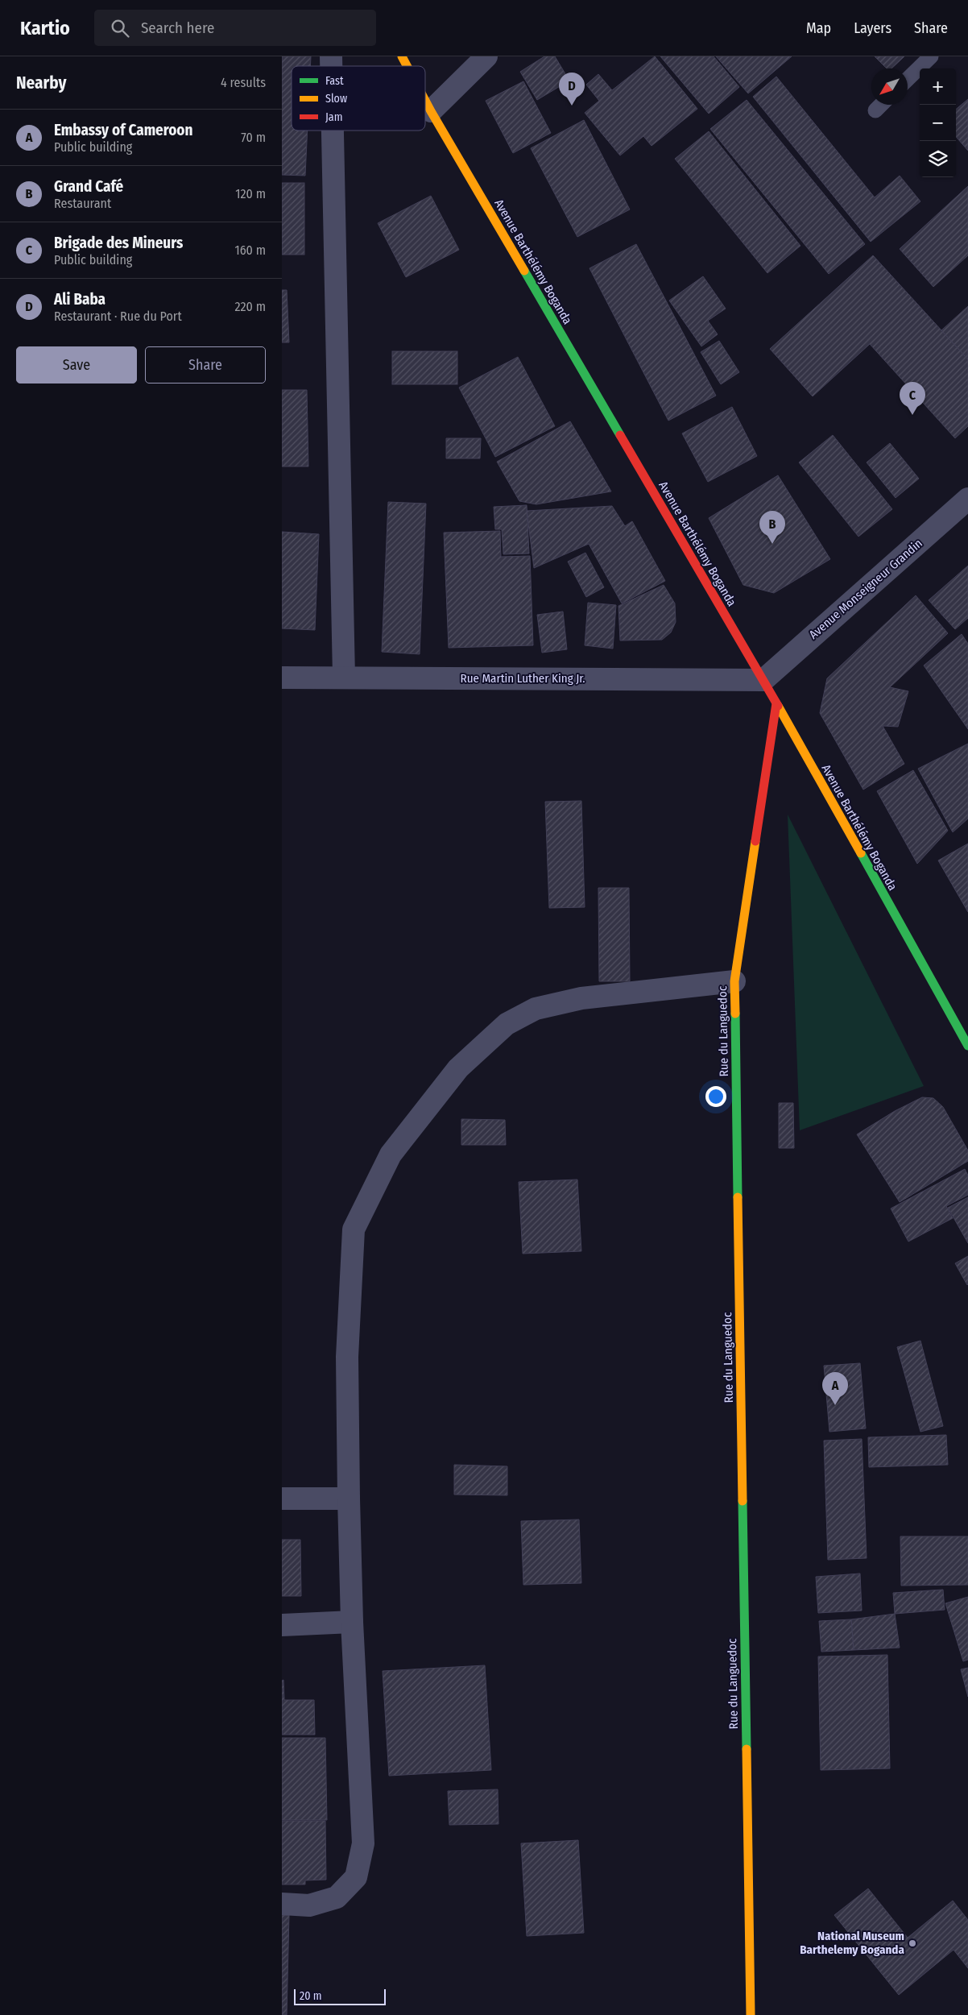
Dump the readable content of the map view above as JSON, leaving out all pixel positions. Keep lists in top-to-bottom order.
{
  "streets": {
    "street": [
      "Avenue Barthélémy Boganda",
      "Avenue Monseigneur Grandin",
      "Rue Martin Luther King Jr.",
      "Rue du Languedoc"
    ]
  },
  "crossings": [
    ["Avenue Barthélémy Boganda", "Avenue Monseigneur Grandin"],
    ["Avenue Barthélémy Boganda", "Rue Martin Luther King Jr."],
    ["Avenue Barthélémy Boganda", "Rue du Languedoc"],
    ["Avenue Monseigneur Grandin", "Rue Martin Luther King Jr."]
  ],
  "places": ["National Museum Barthelemy Boganda"],
  "legend": ["Fast", "Slow", "Jam"],
  "scale_bar": "20 m",
  "north": "bottom left",
  "page": {
    "header": "Kartio",
    "search": "Search here",
    "nav": ["Map", "Layers", "Share"],
    "heading": ["Nearby", "4 results"],
    "map_buttons": ["+", "−"],
    "pins": [
      "D",
      "C",
      "B",
      "A"
    ],
    "list": [
      {
        "mark": "A",
        "name": "Embassy of Cameroon",
        "note": "Public building",
        "value": "70 m"
      },
      {
        "mark": "B",
        "name": "Grand Café",
        "note": "Restaurant",
        "value": "120 m"
      },
      {
        "mark": "C",
        "name": "Brigade des Mineurs",
        "note": "Public building",
        "value": "160 m"
      },
      {
        "mark": "D",
        "name": "Ali Baba",
        "note": "Restaurant · Rue du Port",
        "value": "220 m"
      }
    ],
    "buttons": ["Save", "Share"],
    "scale": "20 m"
  }
}
